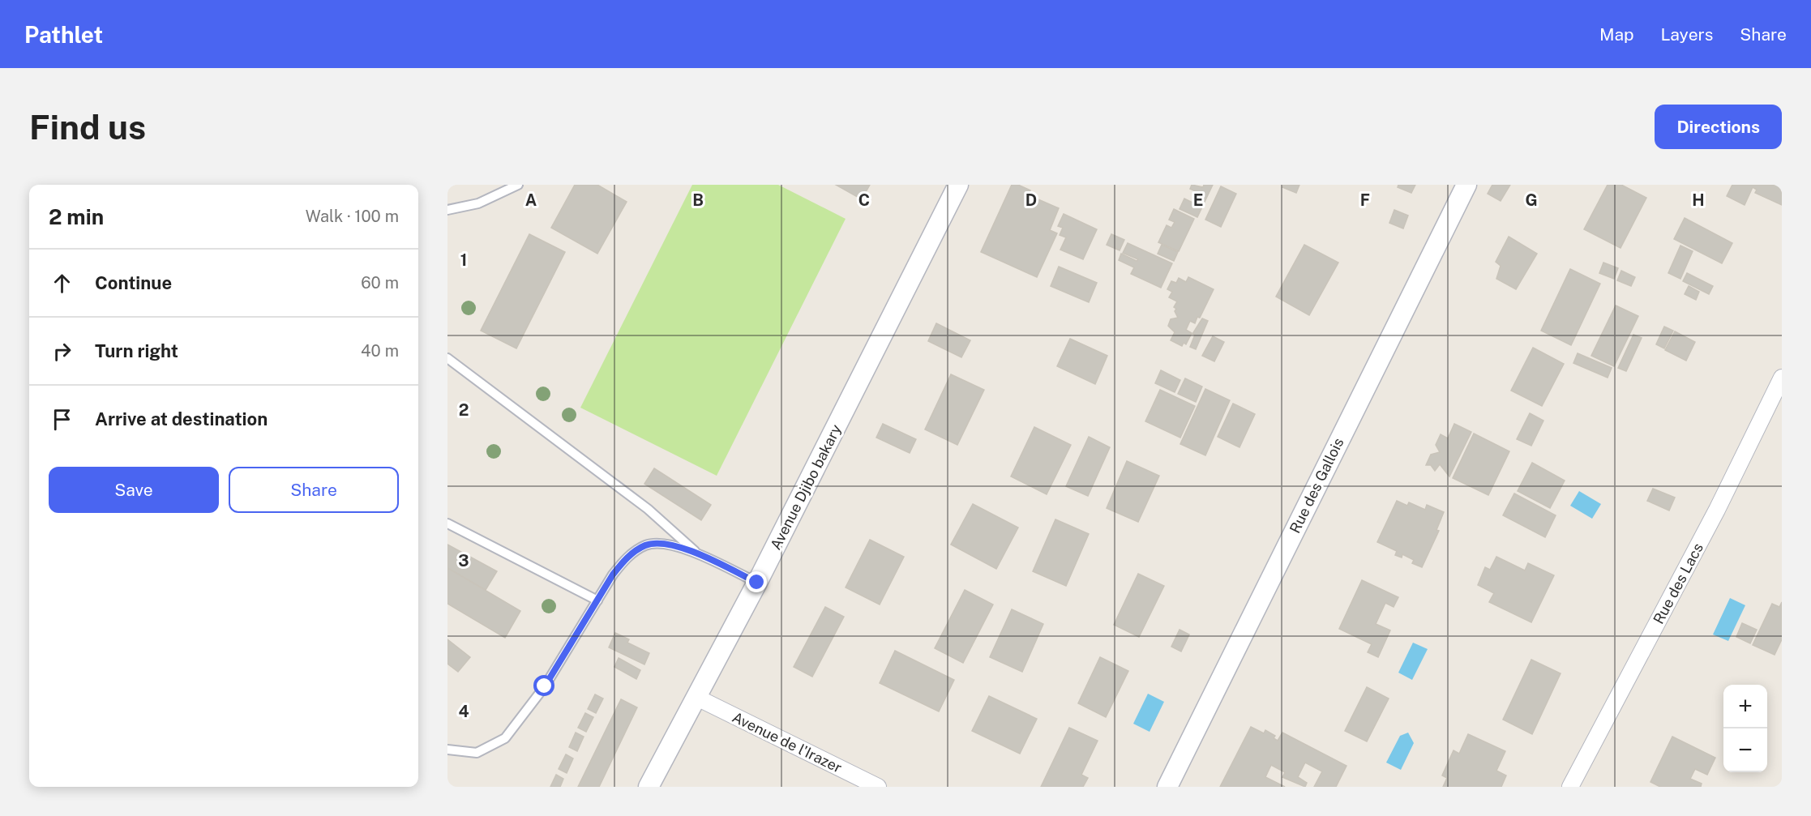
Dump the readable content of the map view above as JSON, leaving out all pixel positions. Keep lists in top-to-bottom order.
{
  "streets": {
    "street": [
      "Rue des Gallois",
      "Avenue Djibo bakary",
      "Rue des Lacs",
      "Avenue de l'Irazer"
    ]
  },
  "crossings": [
    ["Avenue Djibo bakary", "Avenue de l'Irazer"]
  ],
  "page": {
    "header": "Pathlet",
    "nav": ["Map", "Layers", "Share"],
    "buttons": [
      "Directions",
      ["Save", "Share"]
    ],
    "title": "Find us",
    "heading": ["2 min", "Walk · 100 m"],
    "list": [
      ["Continue", "60 m"],
      ["Turn right", "40 m"],
      "Arrive at destination"
    ],
    "map_buttons": ["+", "−"]
  },
  "grid": {
    "columns": [
      "A",
      "B",
      "C",
      "D",
      "E",
      "F",
      "G",
      "H"
    ],
    "rows": [
      "1",
      "2",
      "3",
      "4"
    ]
  }
}
